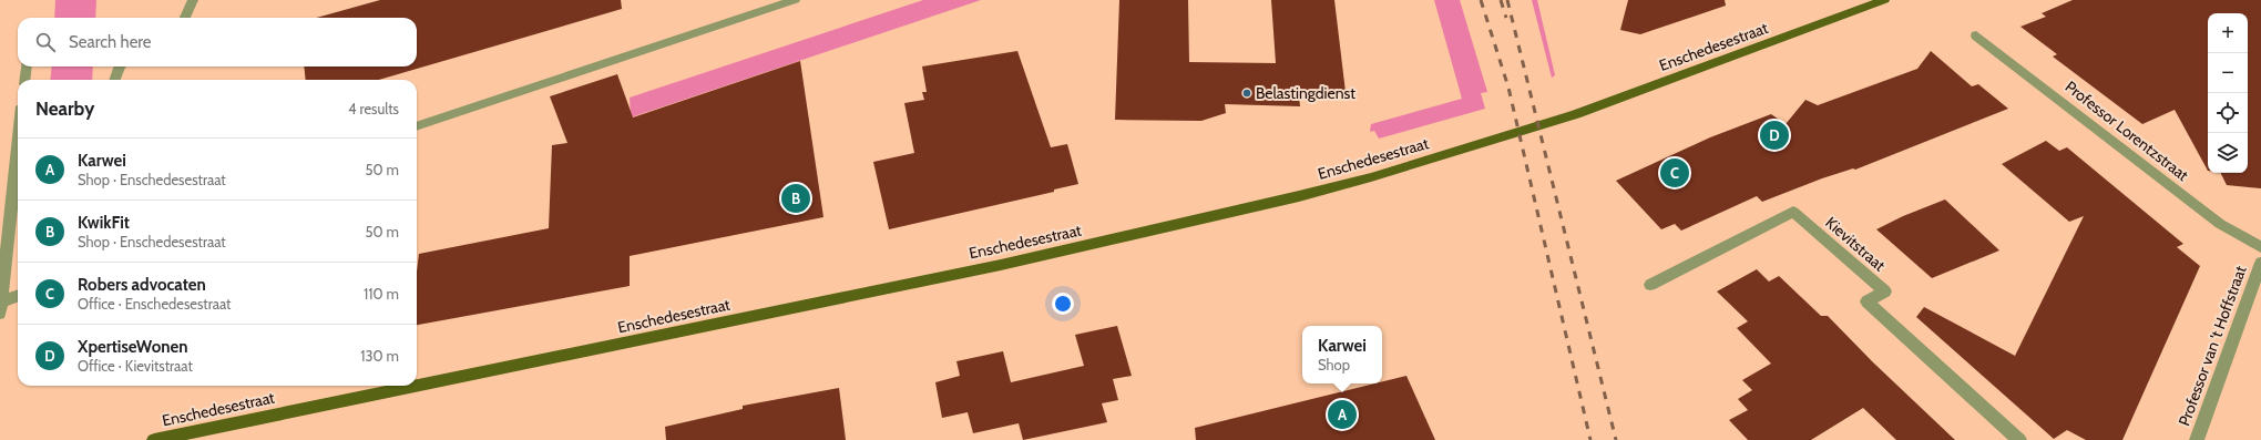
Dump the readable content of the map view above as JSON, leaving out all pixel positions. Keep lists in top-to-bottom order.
{
  "streets": {
    "main road": ["Enschedesestraat"],
    "street": ["Professor Lorentzstraat", "Kievitstraat", "Professor van 't Hoffstraat"]
  },
  "places": ["Belastingdienst"],
  "page": {
    "map_buttons": ["+", "−"],
    "search": "Search here",
    "heading": ["Nearby", "4 results"],
    "pins": [
      "D",
      "C",
      "B",
      "A"
    ],
    "list": [
      {
        "mark": "A",
        "name": "Karwei",
        "note": "Shop · Enschedesestraat",
        "value": "50 m"
      },
      {
        "mark": "B",
        "name": "KwikFit",
        "note": "Shop · Enschedesestraat",
        "value": "50 m"
      },
      {
        "mark": "C",
        "name": "Robers advocaten",
        "note": "Office · Enschedesestraat",
        "value": "110 m"
      },
      {
        "mark": "D",
        "name": "XpertiseWonen",
        "note": "Office · Kievitstraat",
        "value": "130 m"
      }
    ],
    "popup": ["Karwei", "Shop"]
  }
}
